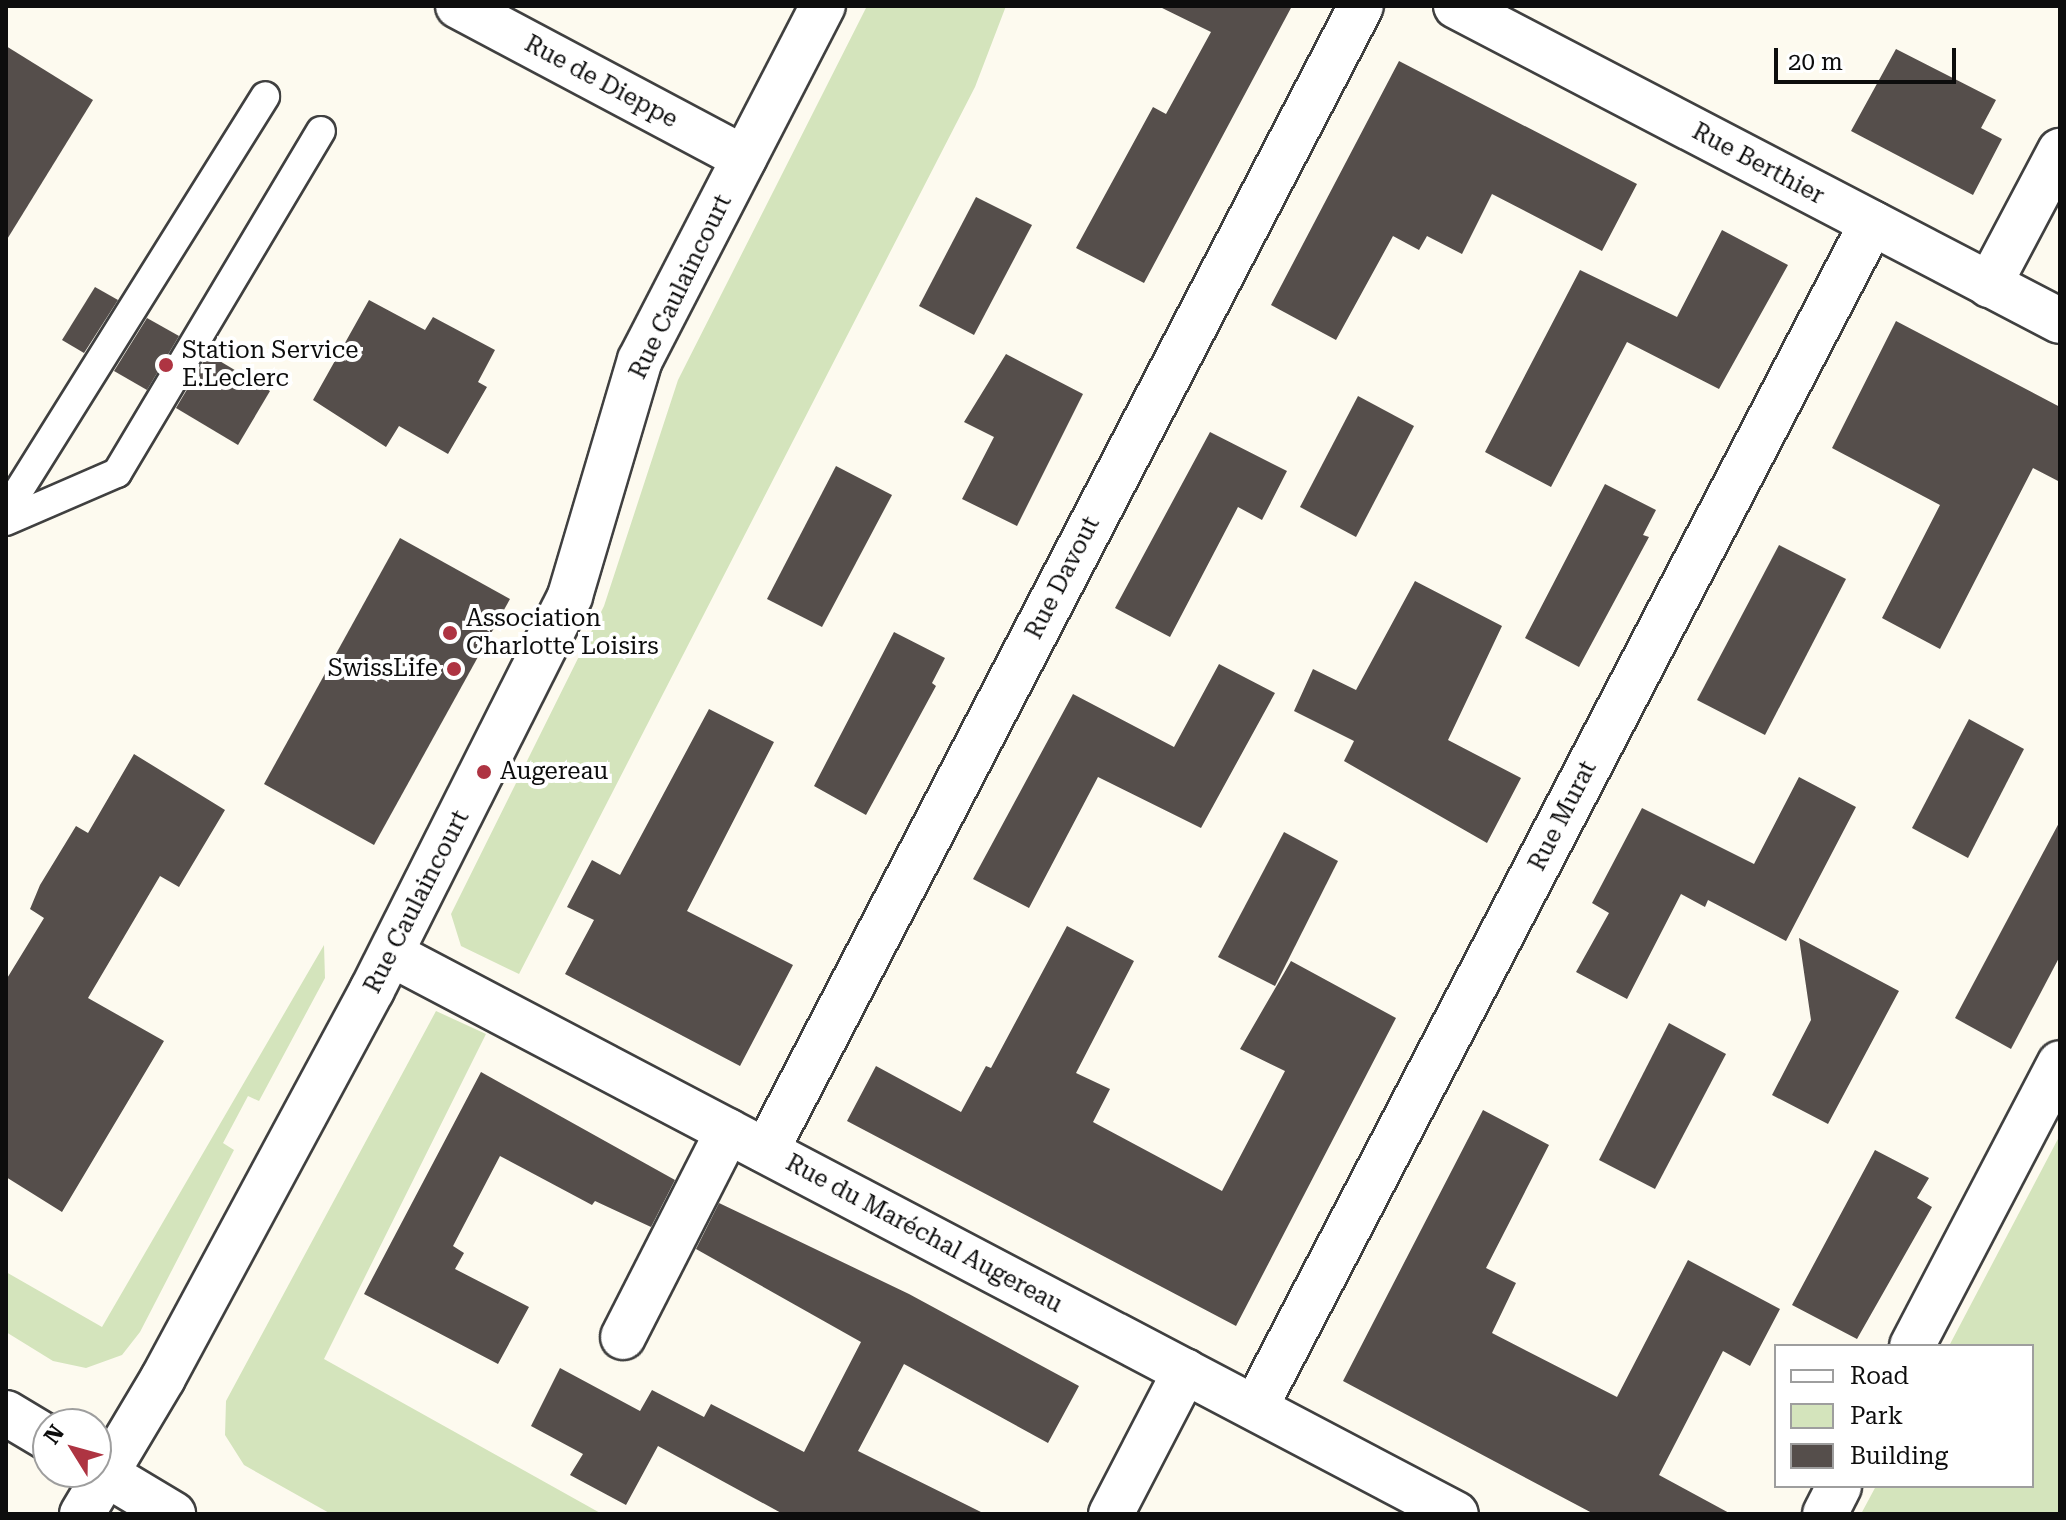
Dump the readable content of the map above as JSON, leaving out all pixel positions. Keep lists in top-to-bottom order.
{
  "streets": {
    "street": [
      "Rue de Dieppe",
      "Rue Berthier",
      "Rue Caulaincourt",
      "Rue Davout",
      "Rue Murat",
      "Rue du Maréchal Augereau"
    ]
  },
  "crossings": [
    ["Rue de Dieppe", "Rue Caulaincourt"],
    ["Rue Berthier", "Rue Murat"],
    ["Rue Caulaincourt", "Rue du Maréchal Augereau"],
    ["Rue Davout", "Rue du Maréchal Augereau"],
    ["Rue Murat", "Rue du Maréchal Augereau"]
  ],
  "places": [
    "Station Service E.Leclerc",
    "Association Charlotte Loisirs",
    "SwissLife",
    "Augereau"
  ],
  "legend": ["Road", "Park", "Building"],
  "scale_bar": "20 m",
  "north": "top left"
}
